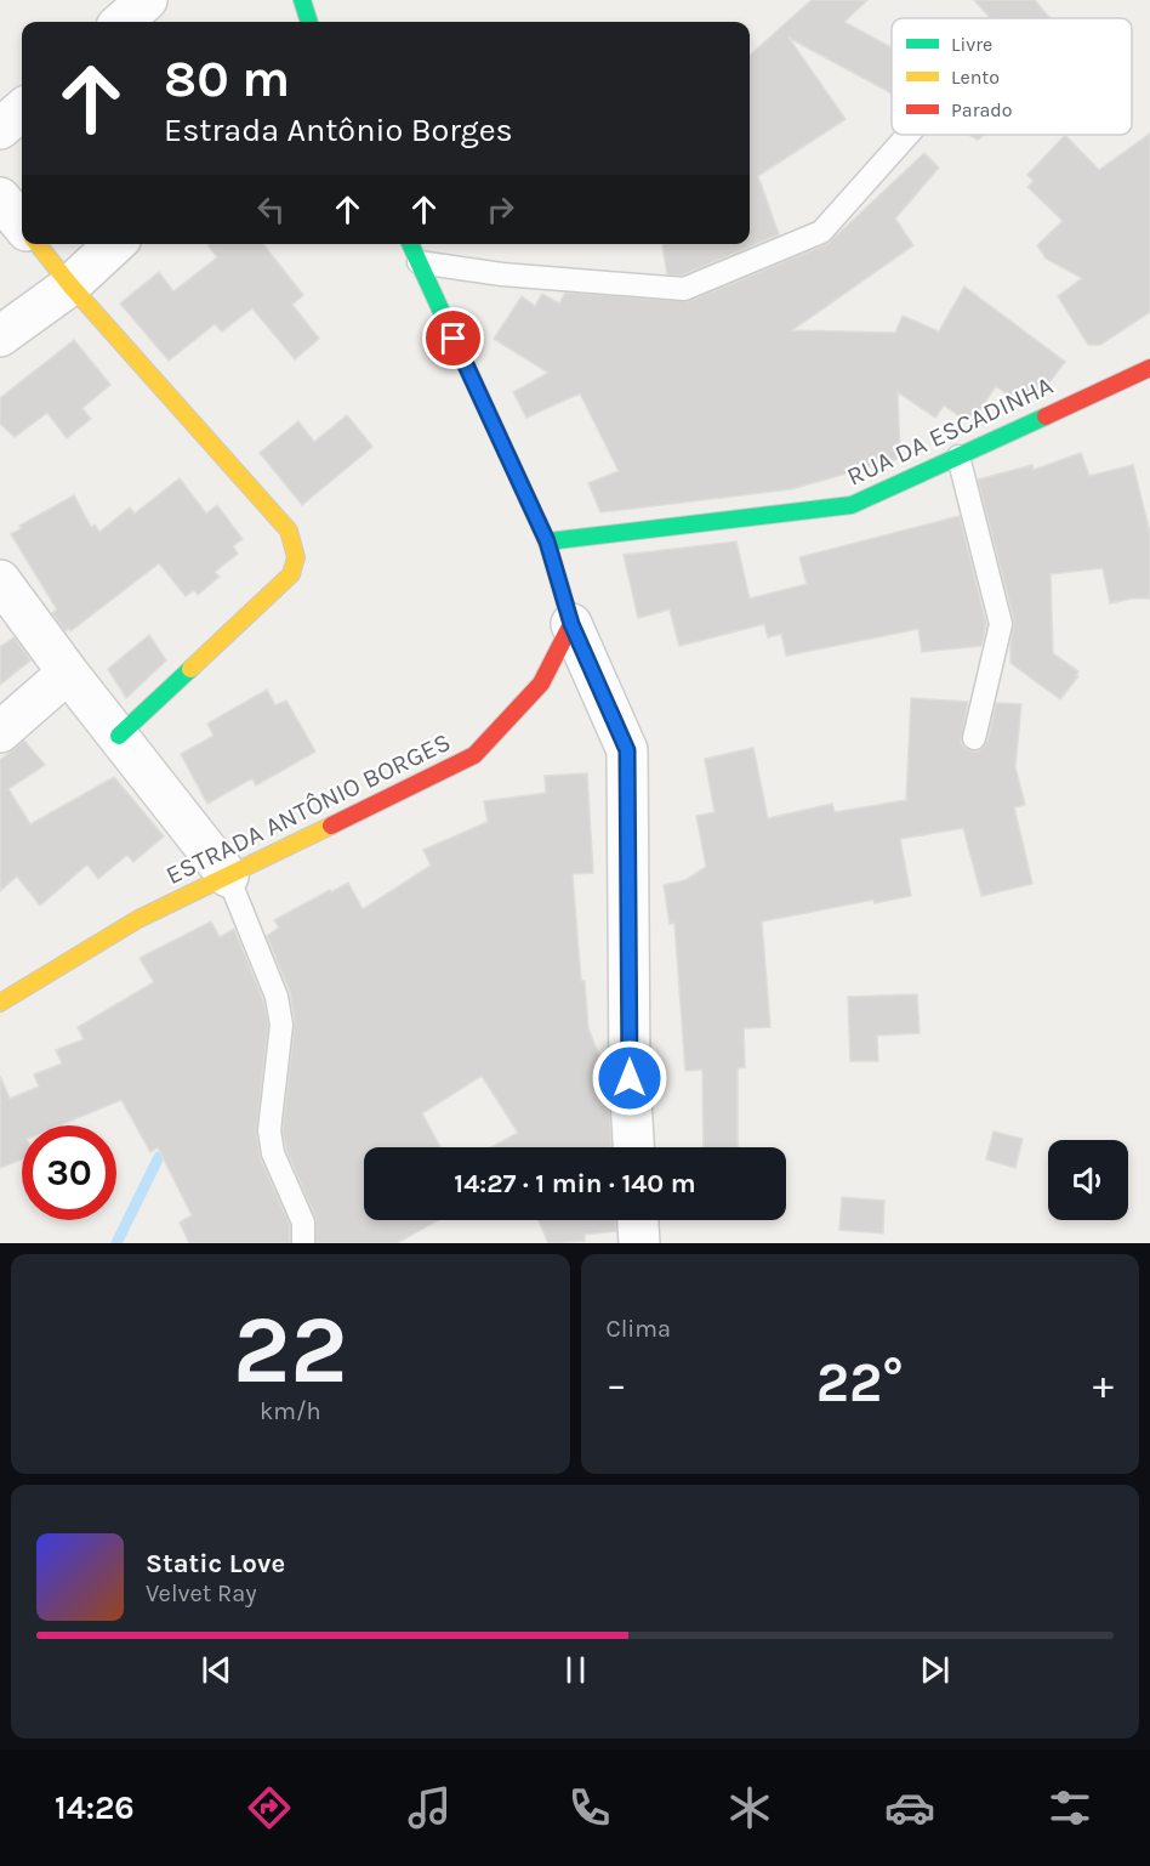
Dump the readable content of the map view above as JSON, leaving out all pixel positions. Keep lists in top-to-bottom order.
{
  "streets": {
    "street": ["RUA DA ESCADINHA", "ESTRADA ANTÔNIO BORGES"]
  },
  "legend": ["Livre", "Lento", "Parado"],
  "page": {
    "turn": ["80 m", "Estrada Antônio Borges"],
    "limit": "30",
    "trip": "14:27 · 1 min · 140 m",
    "tile": [
      ["22", "km/h"],
      "Clima"
    ],
    "heat": ["−", "22°", "+"],
    "song": ["Static Love", "Velvet Ray"],
    "tabs": "14:26"
  }
}
